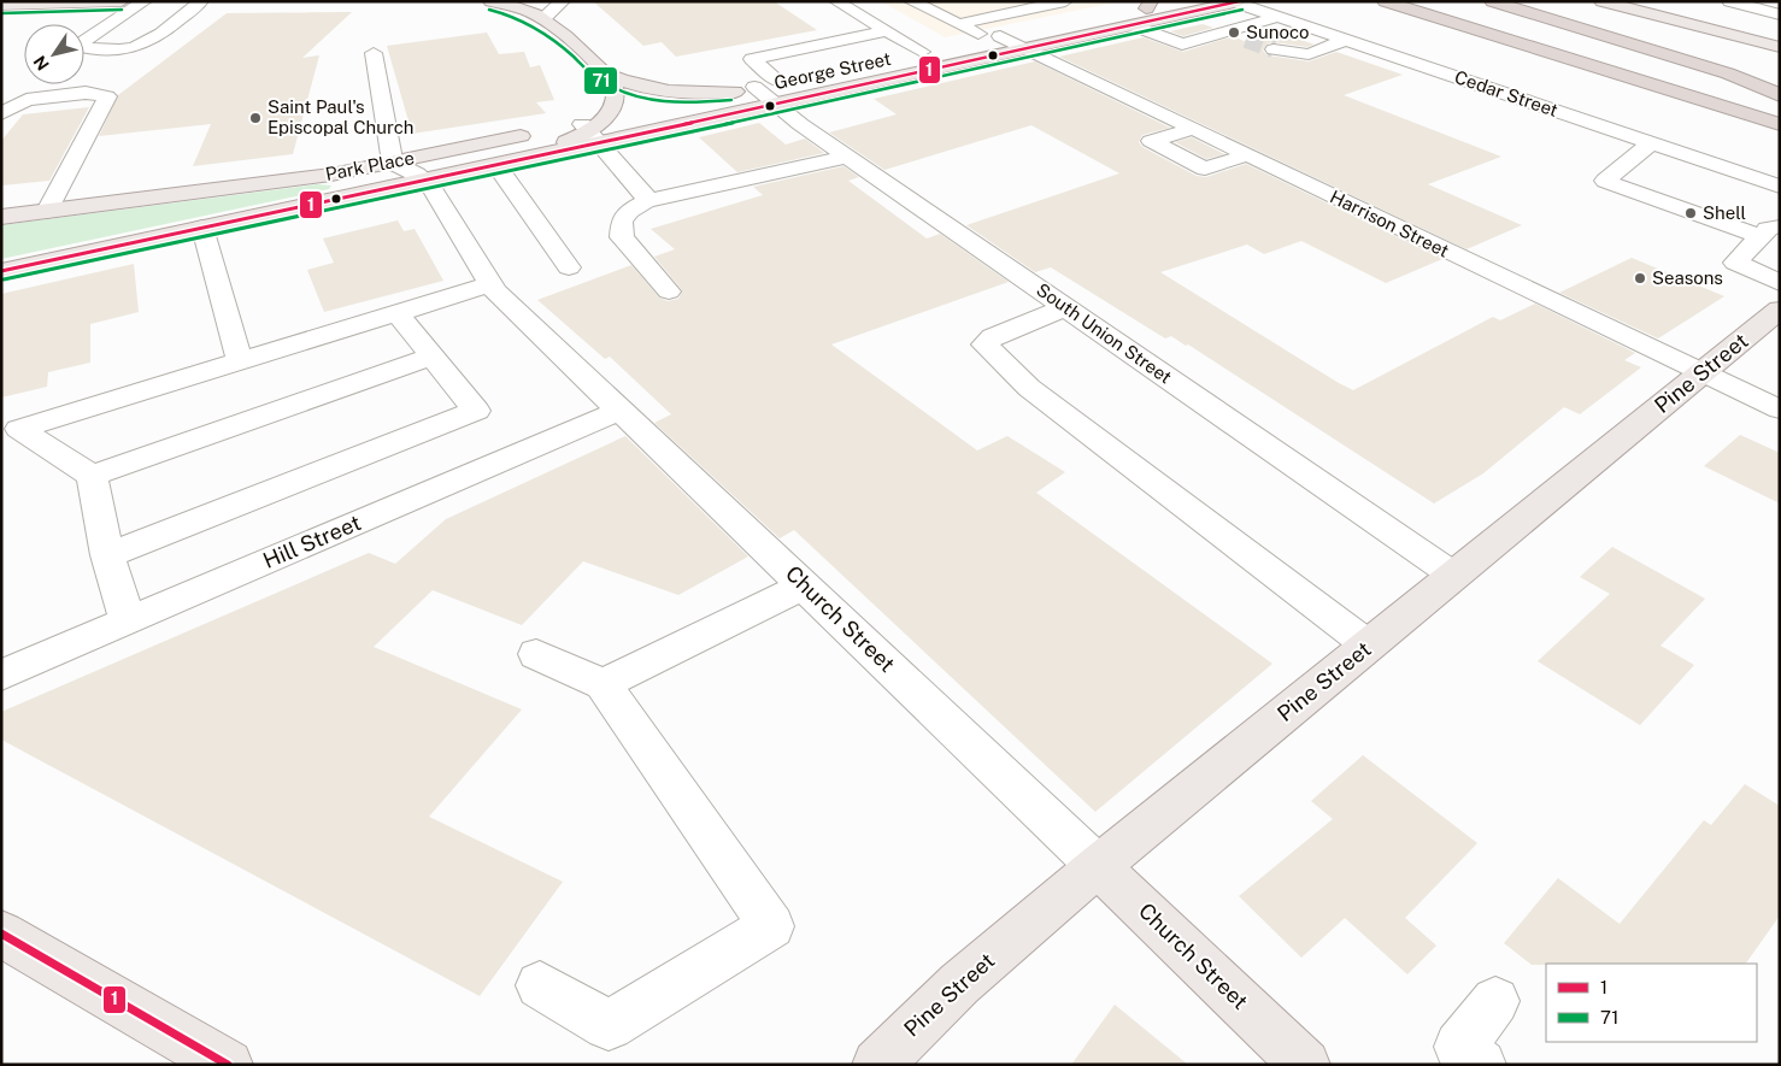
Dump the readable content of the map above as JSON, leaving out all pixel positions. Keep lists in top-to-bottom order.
{
  "streets": {
    "main road": [
      "George Street",
      "Park Place",
      "Pine Street",
      "Church Street"
    ],
    "street": [
      "Cedar Street",
      "Harrison Street",
      "South Union Street",
      "Hill Street"
    ]
  },
  "crossings": [
    ["George Street", "Cedar Street"],
    ["George Street", "Park Place"],
    ["George Street", "Harrison Street"],
    ["George Street", "South Union Street"],
    ["Park Place", "Church Street"],
    ["Harrison Street", "Pine Street"],
    ["South Union Street", "Pine Street"],
    ["Pine Street", "Church Street"],
    ["Hill Street", "Church Street"]
  ],
  "places": [
    "Sunoco",
    "Saint Paul's Episcopal Church",
    "Shell",
    "Seasons"
  ],
  "lines": ["transit line 1", "transit line 71"],
  "legend": ["1", "71"],
  "north": "bottom left"
}
